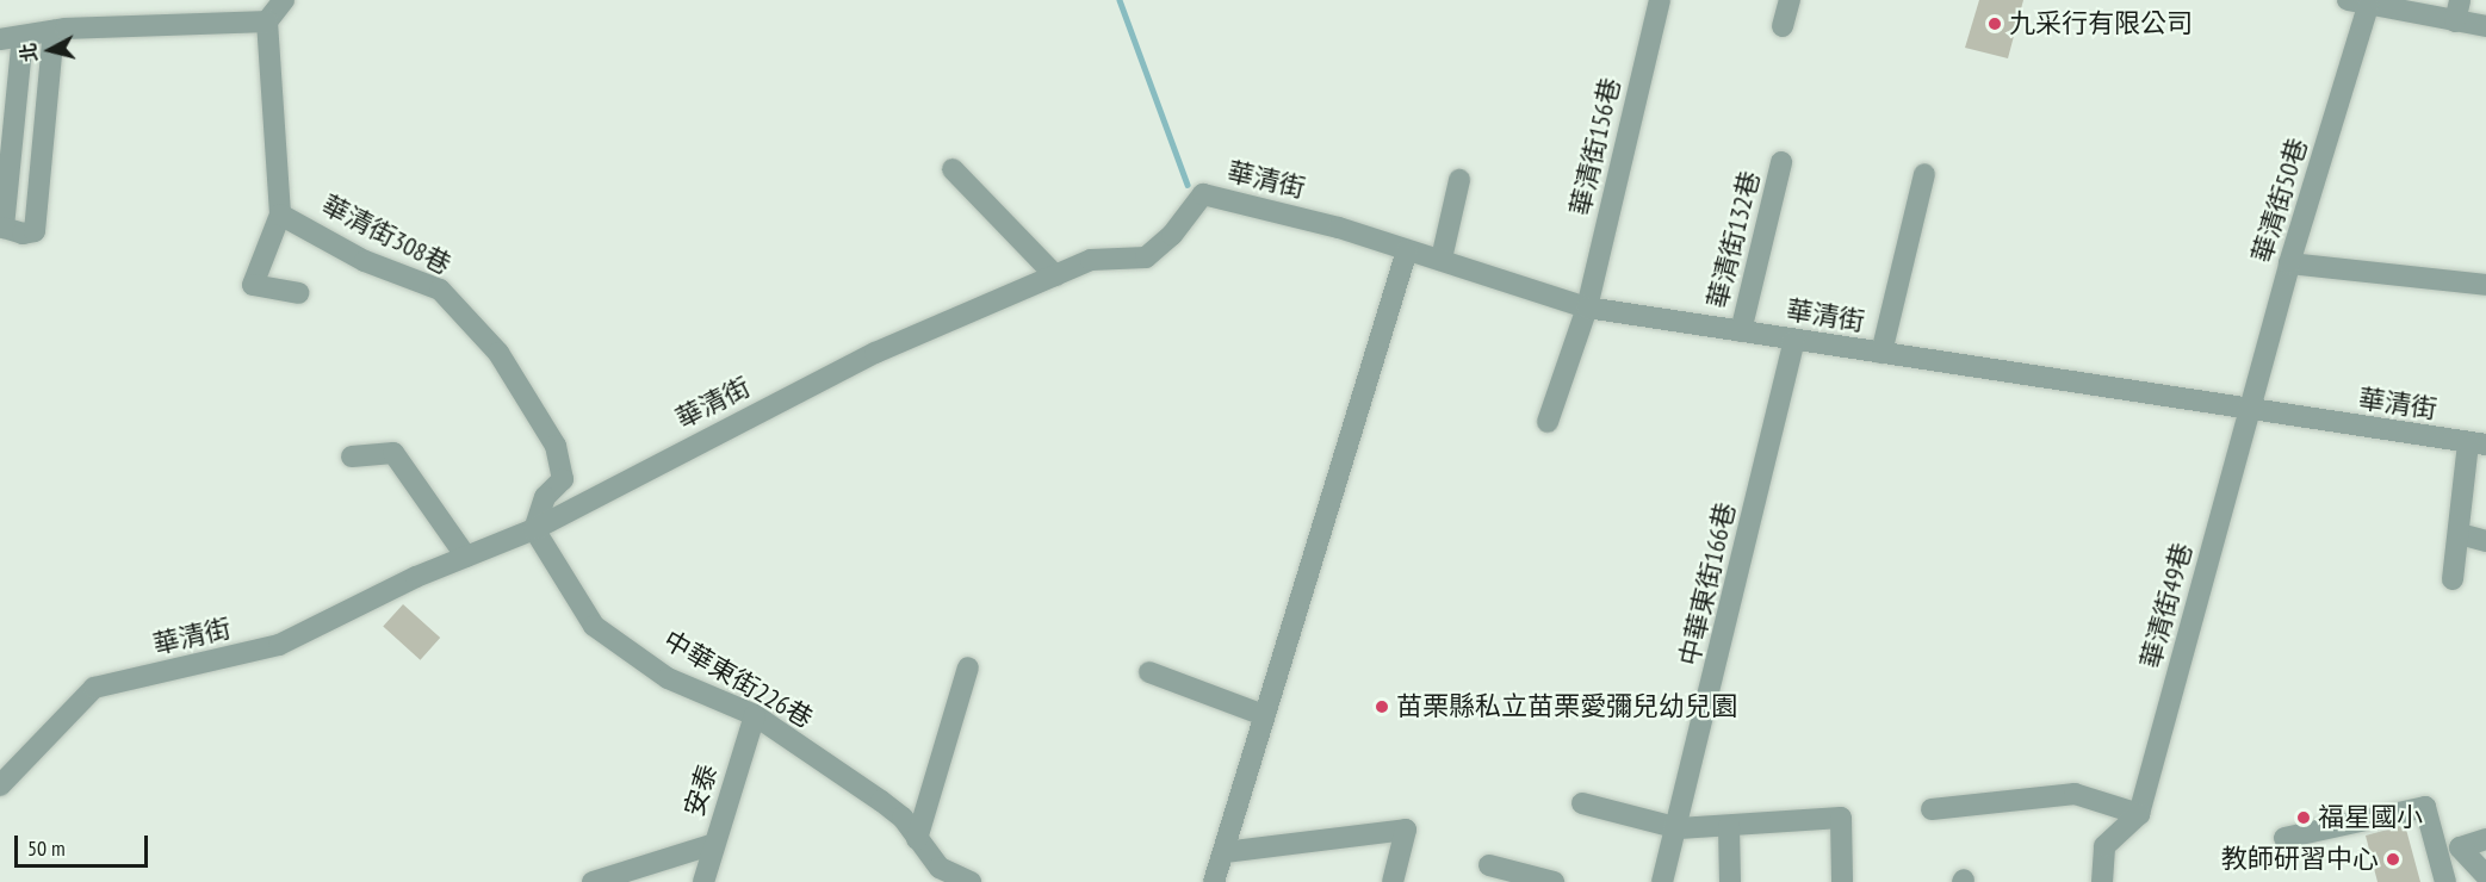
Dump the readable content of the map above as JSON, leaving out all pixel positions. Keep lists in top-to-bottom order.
{
  "streets": {
    "street": [
      "華清街156巷",
      "華清街",
      "華清街50巷",
      "華清街308巷",
      "華清街132巷",
      "中華東街166巷",
      "華清街49巷",
      "中華東街226巷",
      "安泰"
    ]
  },
  "crossings": [
    ["華清街156巷", "華清街"],
    ["華清街", "華清街50巷"],
    ["華清街", "華清街308巷"],
    ["華清街", "華清街132巷"],
    ["華清街", "中華東街166巷"],
    ["華清街", "華清街49巷"],
    ["華清街", "中華東街226巷"],
    ["華清街50巷", "華清街49巷"],
    ["華清街308巷", "中華東街226巷"],
    ["中華東街226巷", "安泰"]
  ],
  "places": [
    "九采行有限公司",
    "苗栗縣私立苗栗愛彌兒幼兒園",
    "福星國小",
    "教師研習中心"
  ],
  "scale_bar": "50 m",
  "north": "left"
}
